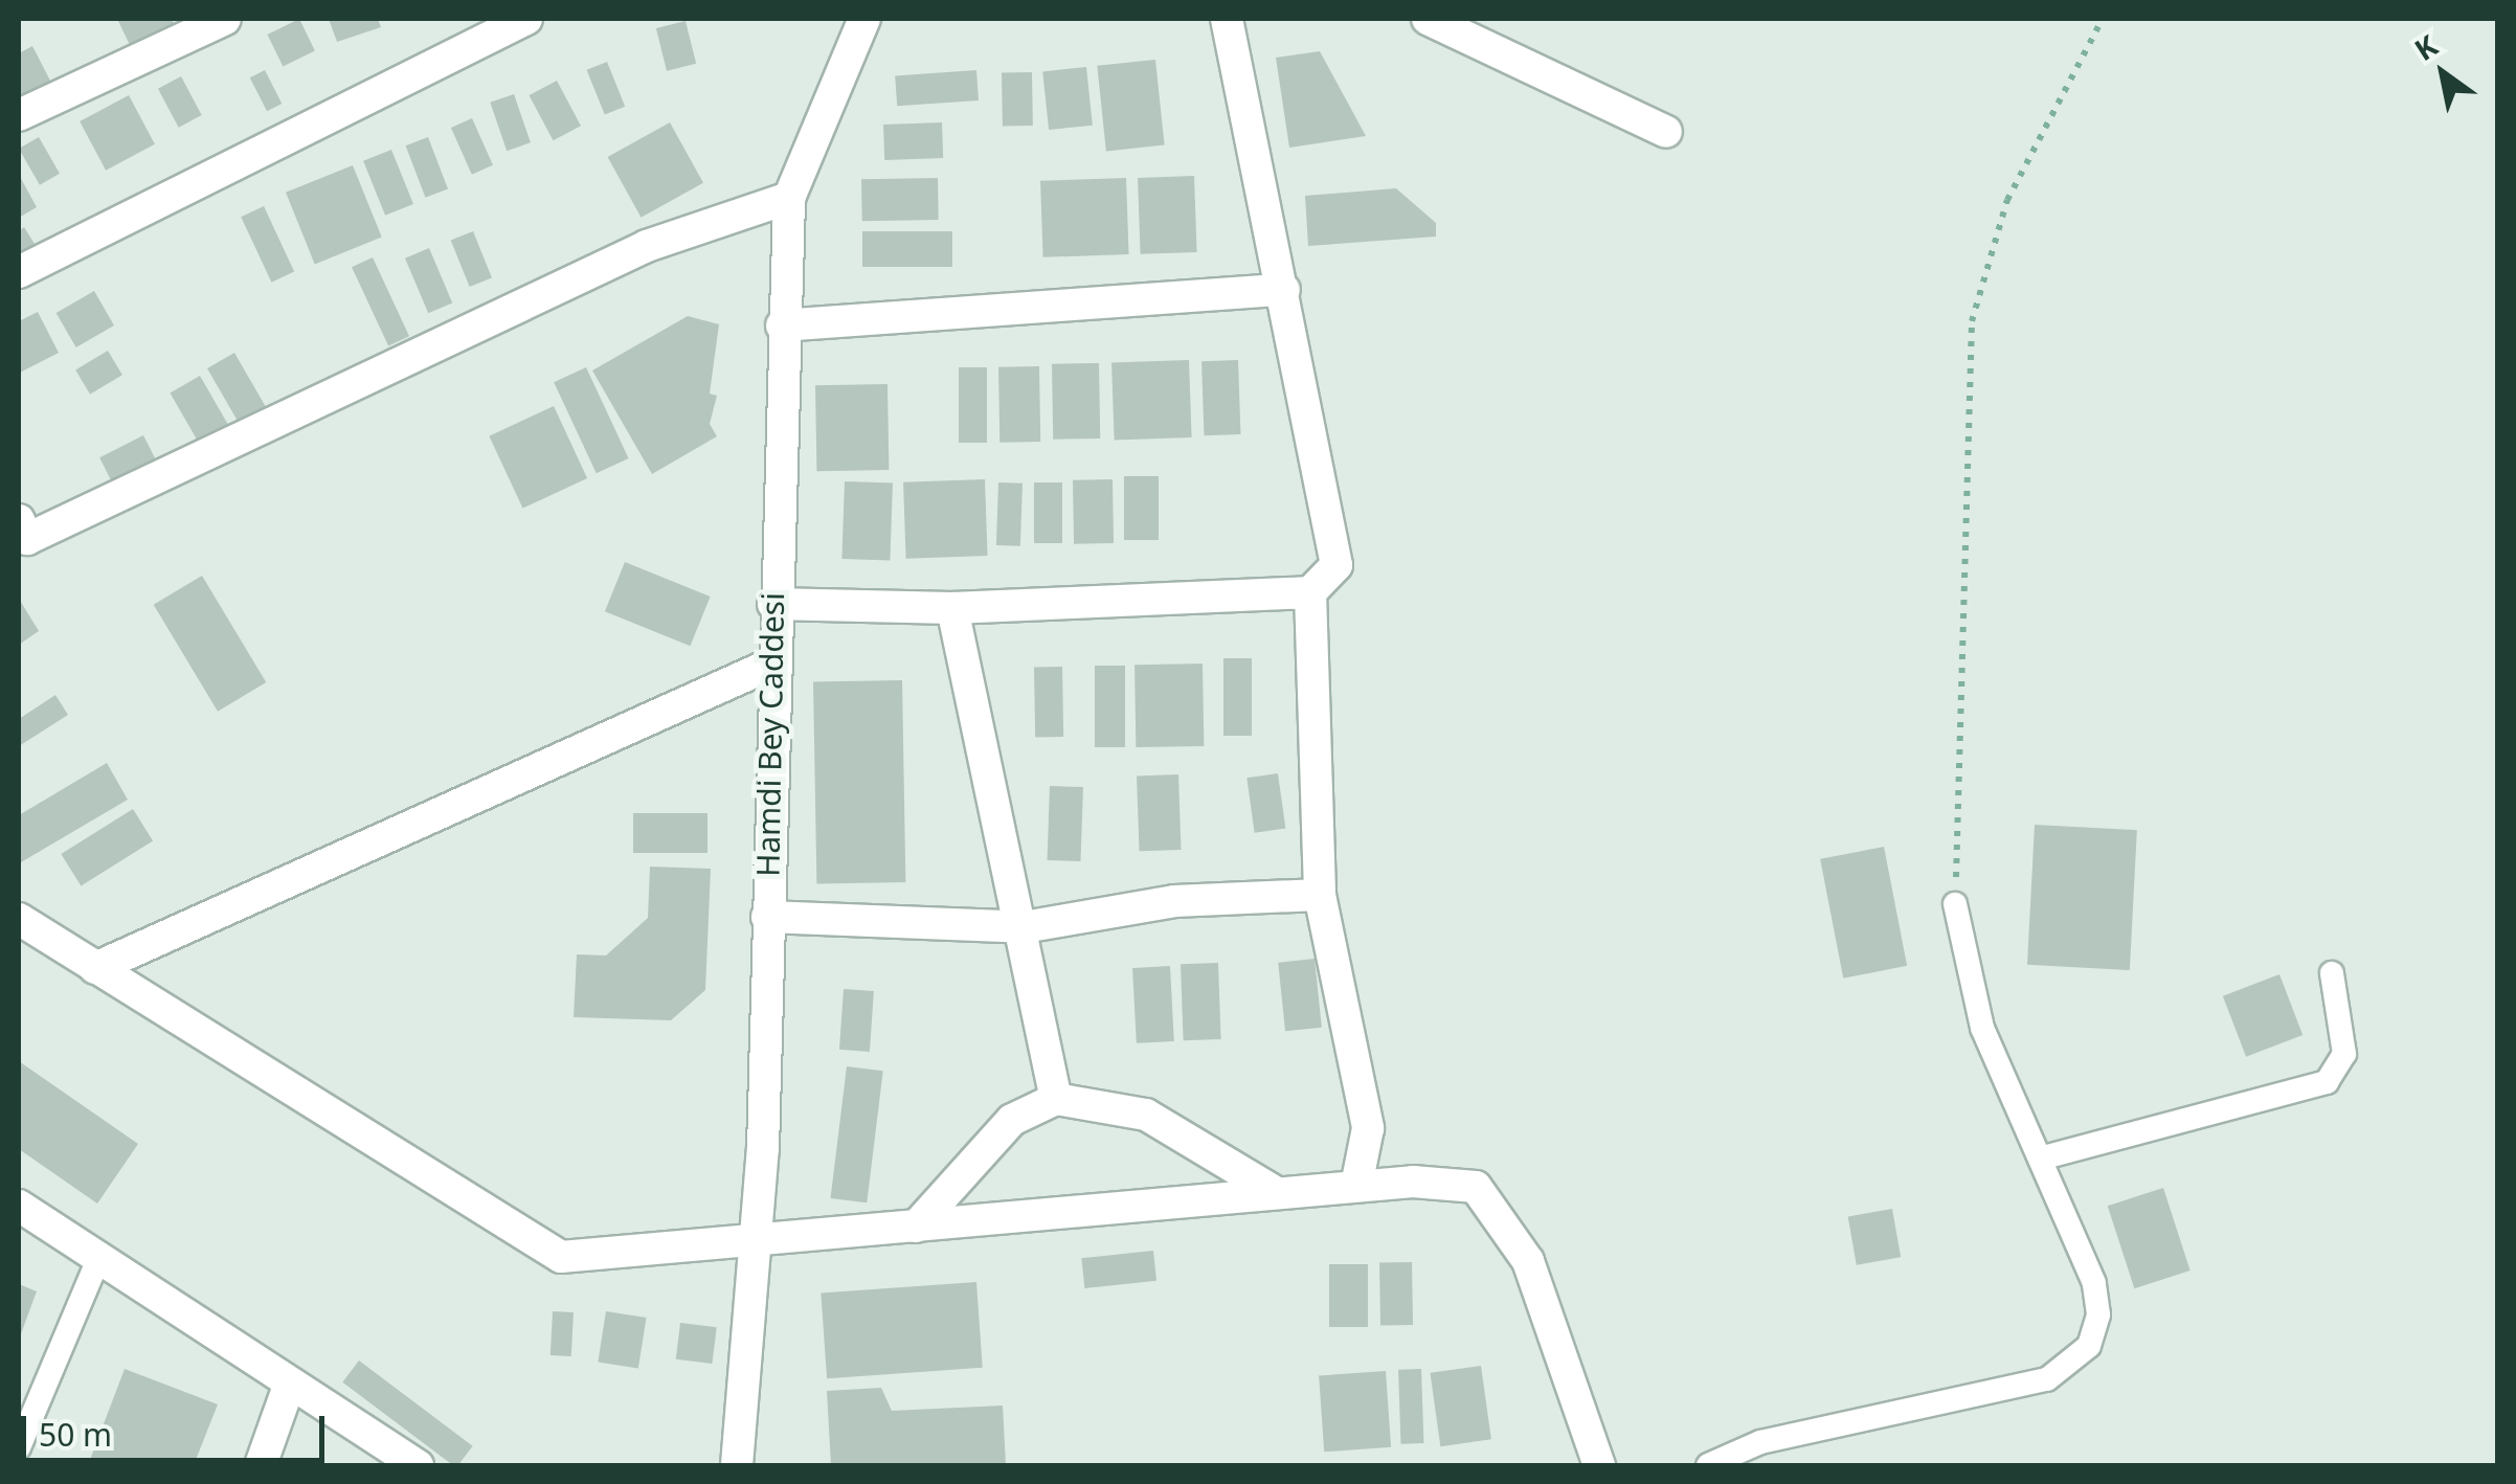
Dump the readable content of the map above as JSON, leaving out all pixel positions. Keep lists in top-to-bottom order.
{
  "streets": {
    "street": ["Hamdi Bey Caddesi"]
  },
  "scale_bar": "50 m",
  "north": "top left"
}
